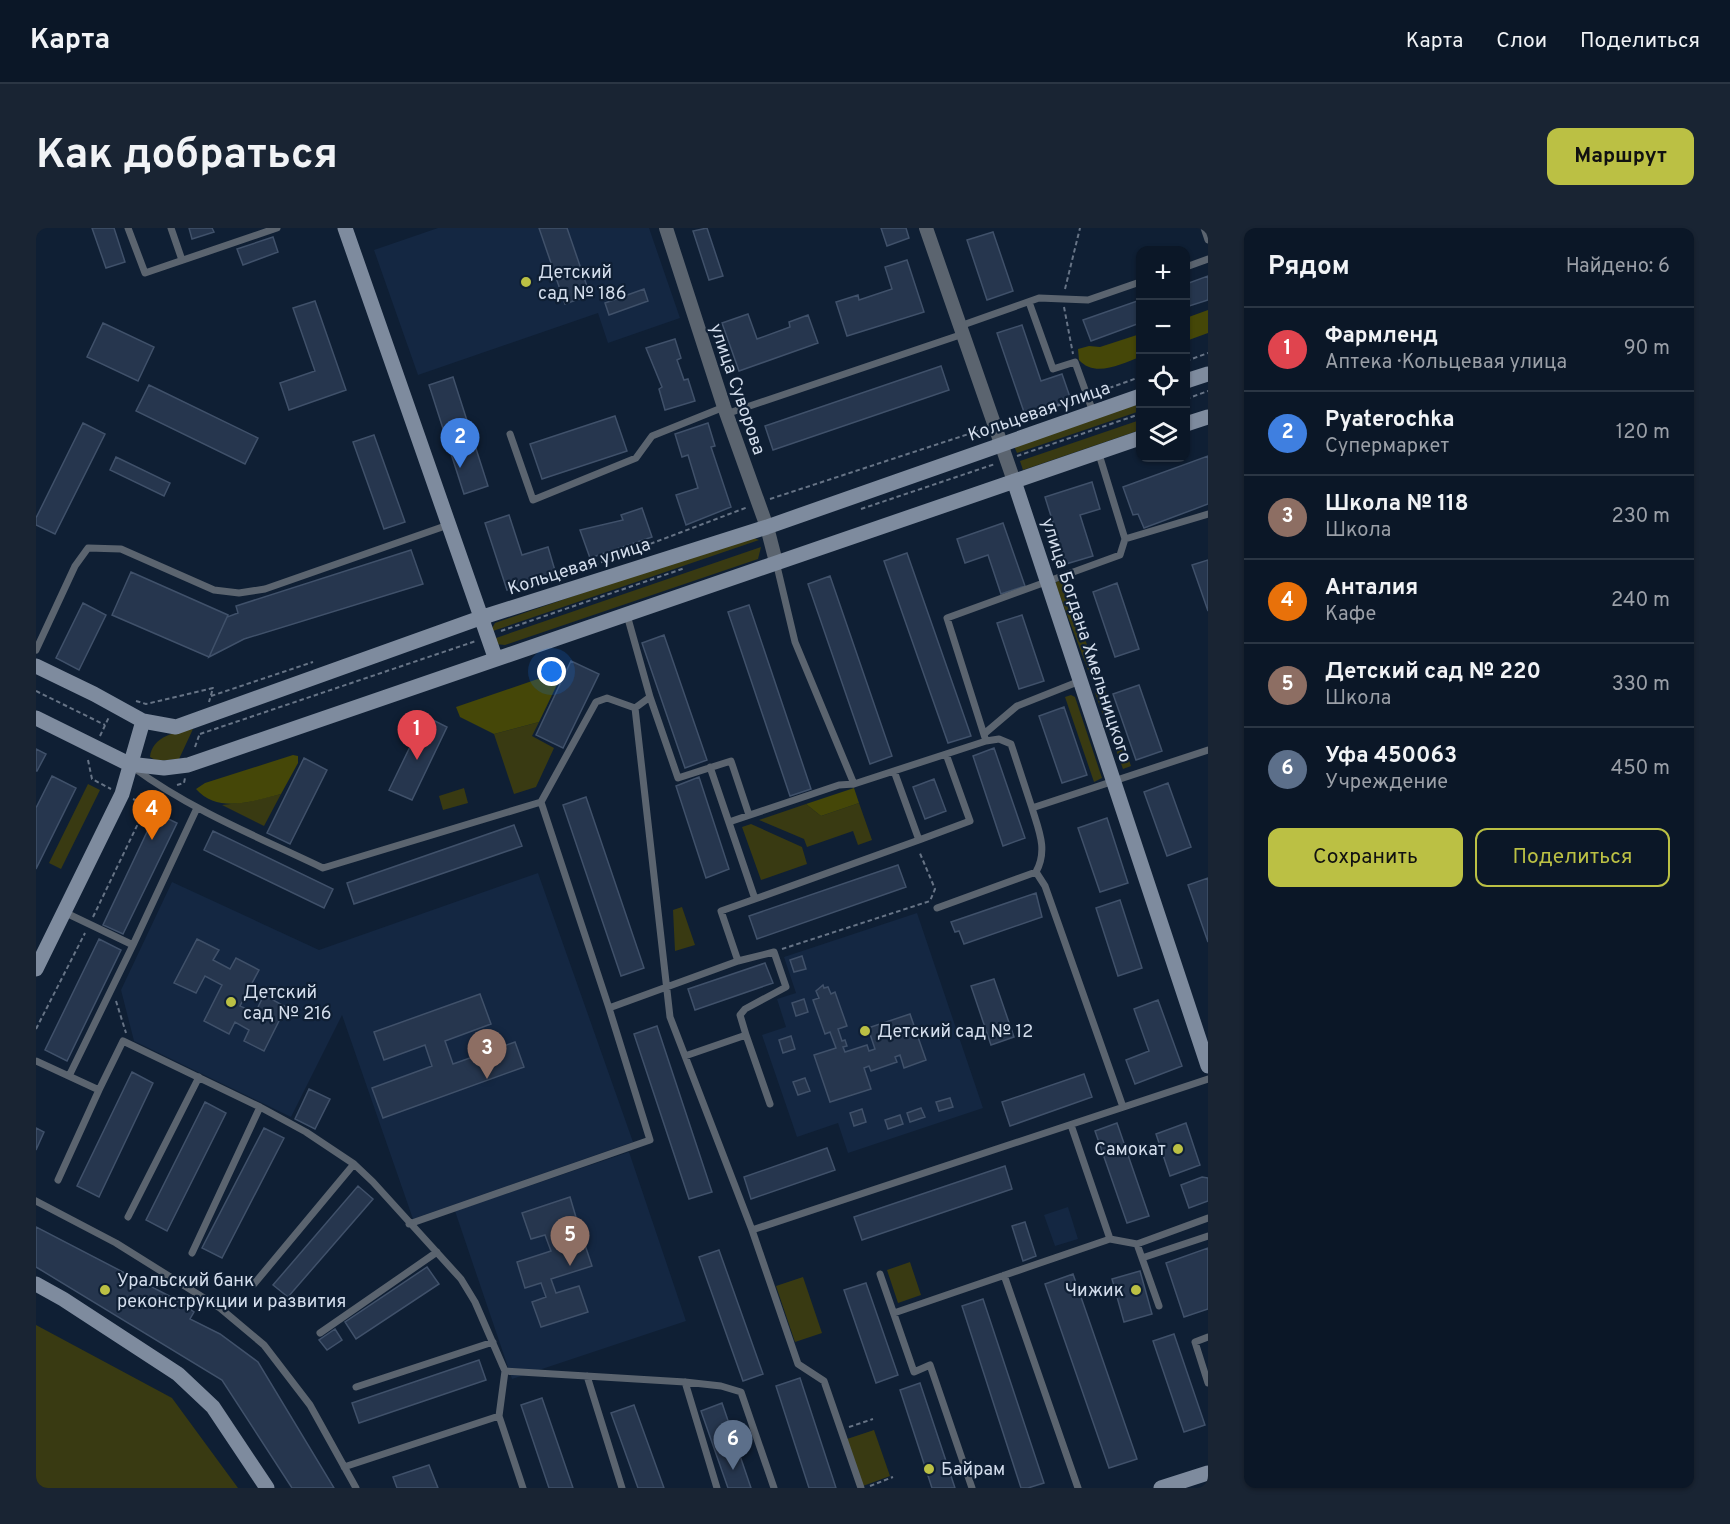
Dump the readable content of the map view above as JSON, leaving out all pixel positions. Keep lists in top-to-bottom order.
{
  "streets": {
    "main road": ["Кольцевая улица", "улица Богдана Хмельницкого"],
    "street": ["улица Суворова"]
  },
  "crossings": [
    ["улица Суворова", "Кольцевая улица"],
    ["Кольцевая улица", "улица Богдана Хмельницкого"]
  ],
  "places": [
    "Детский сад № 186",
    "Детский сад № 216",
    "Детский сад № 12",
    "Самокат",
    "Уральский банк реконструкции и развития",
    "Чижик",
    "Байрам"
  ],
  "page": {
    "header": "Карта",
    "nav": ["Карта", "Слои", "Поделиться"],
    "buttons": [
      "Маршрут",
      ["Сохранить", "Поделиться"]
    ],
    "title": "Как добраться",
    "heading": ["Рядом", "Найдено: 6"],
    "map_buttons": ["+", "−"],
    "list": [
      {
        "mark": "1",
        "name": "Фармленд",
        "note": "Аптека · Кольцевая улица",
        "value": "90 m"
      },
      {
        "mark": "2",
        "name": "Pyaterochka",
        "note": "Супермаркет",
        "value": "120 m"
      },
      {
        "mark": "3",
        "name": "Школа № 118",
        "note": "Школа",
        "value": "230 m"
      },
      {
        "mark": "4",
        "name": "Анталия",
        "note": "Кафе",
        "value": "240 m"
      },
      {
        "mark": "5",
        "name": "Детский сад № 220",
        "note": "Школа",
        "value": "330 m"
      },
      {
        "mark": "6",
        "name": "Уфа 450063",
        "note": "Учреждение",
        "value": "450 m"
      }
    ],
    "pins": [
      "2",
      "1",
      "4",
      "3",
      "5",
      "6"
    ]
  }
}
